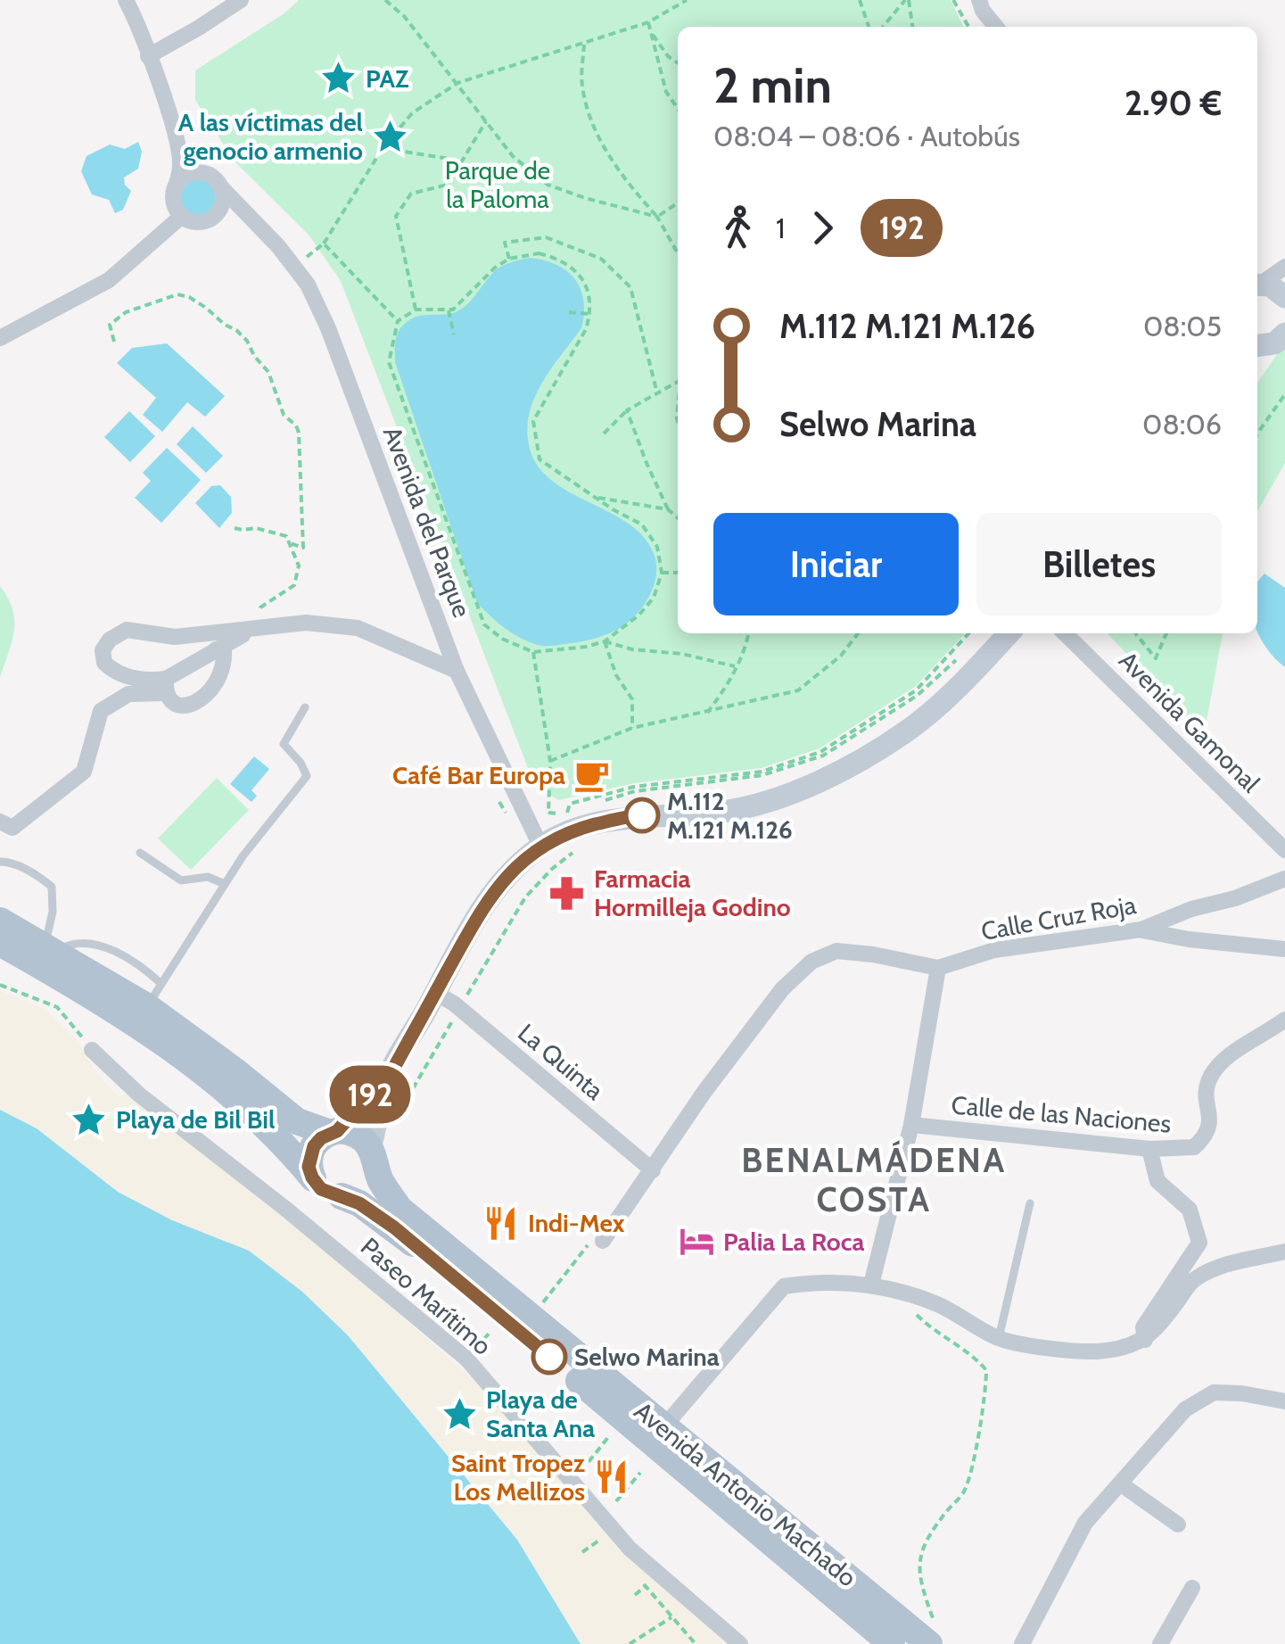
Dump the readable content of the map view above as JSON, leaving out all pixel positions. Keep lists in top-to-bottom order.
{
  "streets": {
    "main road": ["Avenida Antonio Machado"],
    "street": [
      "Avenida del Parque",
      "Avenida Gamonal",
      "Calle Cruz Roja",
      "La Quinta",
      "Calle de las Naciones",
      "Paseo Marítimo"
    ]
  },
  "crossings": [
    ["Calle Cruz Roja", "Calle de las Naciones"]
  ],
  "districts": ["BENALMÁDENA COSTA"],
  "parks": ["Parque de la Paloma"],
  "places": {
    "place": [
      "PAZ",
      "A las víctimas del genocio armenio",
      "Playa de Bil Bil",
      "Playa de Santa Ana"
    ],
    "cafe": ["Café Bar Europa"],
    "other": ["M.112 M.121 M.126", "Selwo Marina"],
    "pharmacy": ["Farmacia Hormilleja Godino"],
    "restaurant": ["Indi-Mex", "Saint Tropez Los Mellizos"],
    "hotel": ["Palia La Roca"]
  },
  "lines": ["bus line 192"],
  "page": {
    "on_map": "192",
    "heading": ["2 min", "08:04 – 08:06 · Autobús", "2.90 €"],
    "legs": ["1", "192"],
    "list": [
      {
        "name": "M.112 M.121 M.126",
        "value": "08:05"
      },
      {
        "name": "Selwo Marina",
        "value": "08:06"
      }
    ],
    "buttons": ["Iniciar", "Billetes"]
  }
}
